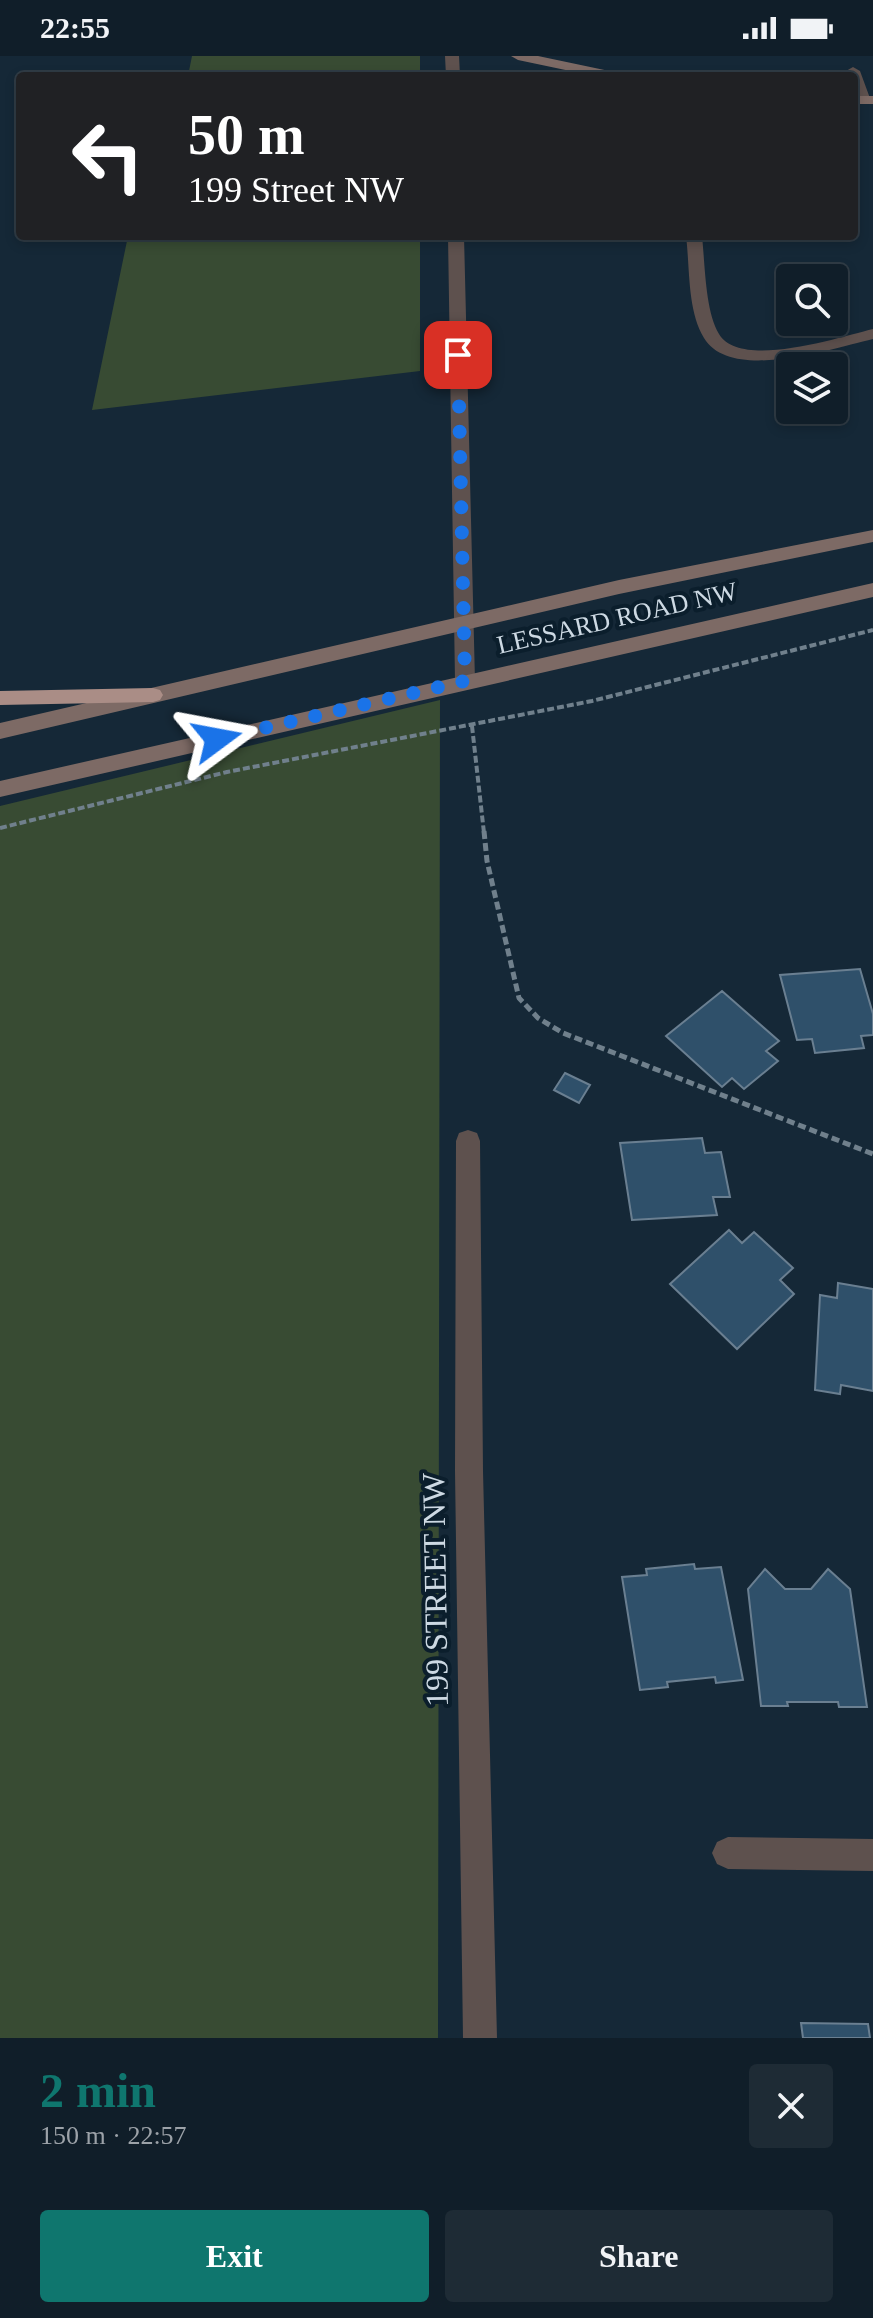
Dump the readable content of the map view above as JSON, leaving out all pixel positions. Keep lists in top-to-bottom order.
{
  "streets": {
    "main road": ["LESSARD ROAD NW"],
    "street": ["199 STREET NW"]
  },
  "page": {
    "status": "22:55",
    "turn": ["50 m", "199 Street NW"],
    "heading": ["2 min", "150 m · 22:57"],
    "buttons": ["Exit", "Share"]
  }
}
